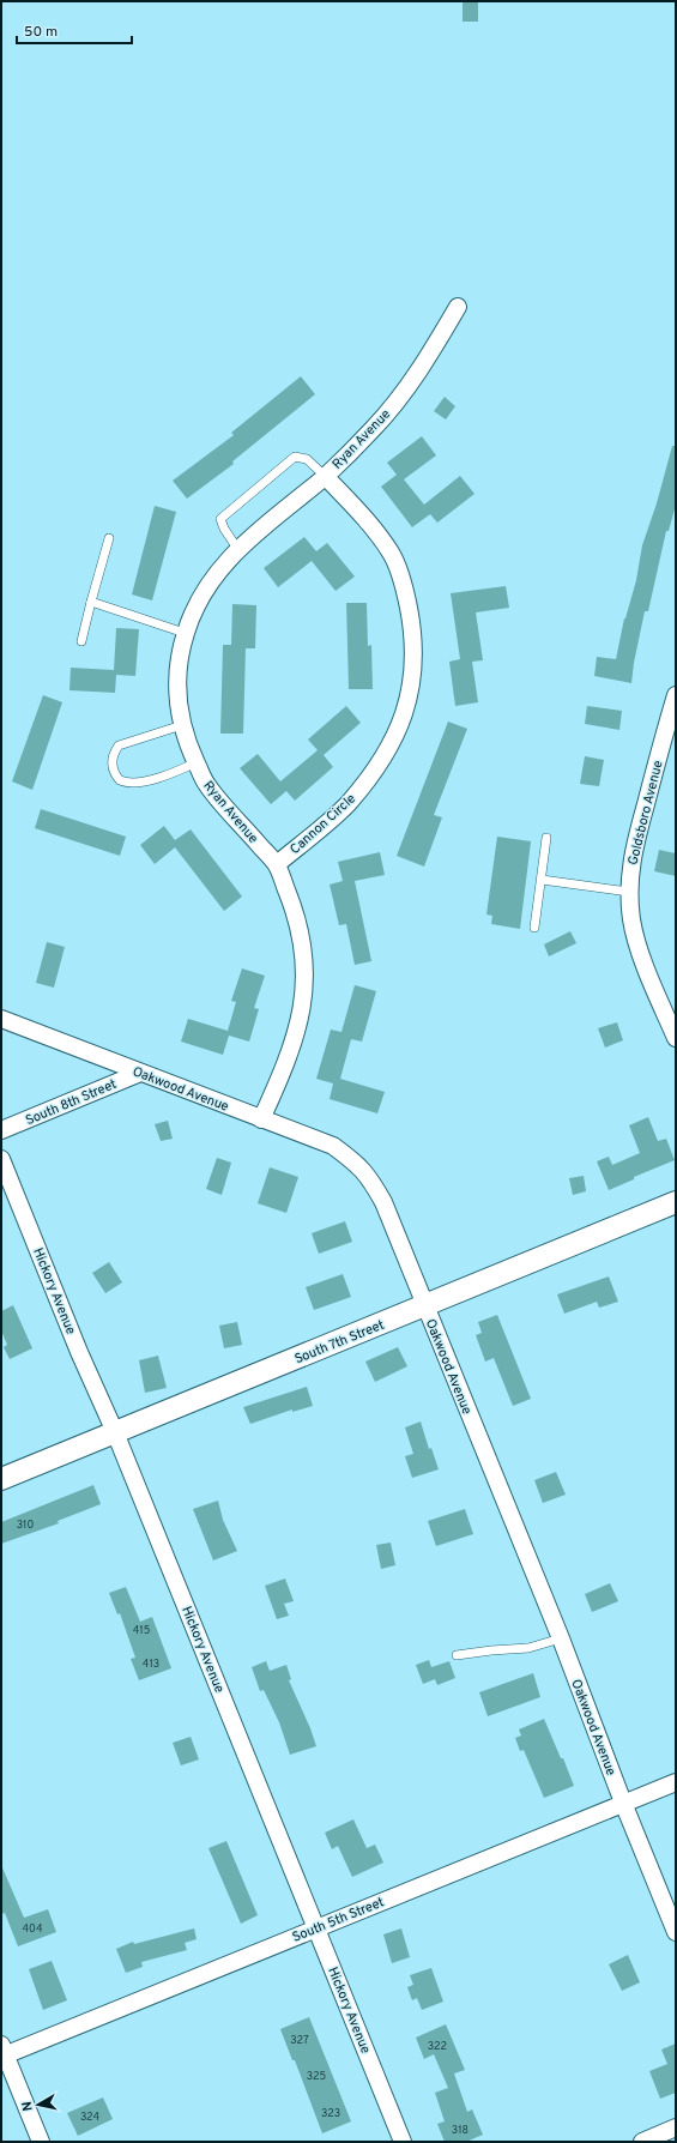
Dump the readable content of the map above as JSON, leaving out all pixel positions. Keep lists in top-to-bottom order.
{
  "streets": {
    "street": [
      "Ryan Avenue",
      "Goldsboro Avenue",
      "Cannon Circle",
      "Oakwood Avenue",
      "South 8th Street",
      "Hickory Avenue",
      "South 7th Street",
      "South 5th Street"
    ]
  },
  "crossings": [
    ["Ryan Avenue", "Cannon Circle"],
    ["Ryan Avenue", "Oakwood Avenue"],
    ["Oakwood Avenue", "South 8th Street"],
    ["Oakwood Avenue", "South 7th Street"],
    ["Oakwood Avenue", "South 5th Street"],
    ["Hickory Avenue", "South 7th Street"],
    ["Hickory Avenue", "South 5th Street"]
  ],
  "house_numbers": [
    "310",
    "415",
    "413",
    "404",
    "327",
    "322",
    "325",
    "323",
    "324",
    "318"
  ],
  "scale_bar": "50 m",
  "north": "left"
}
